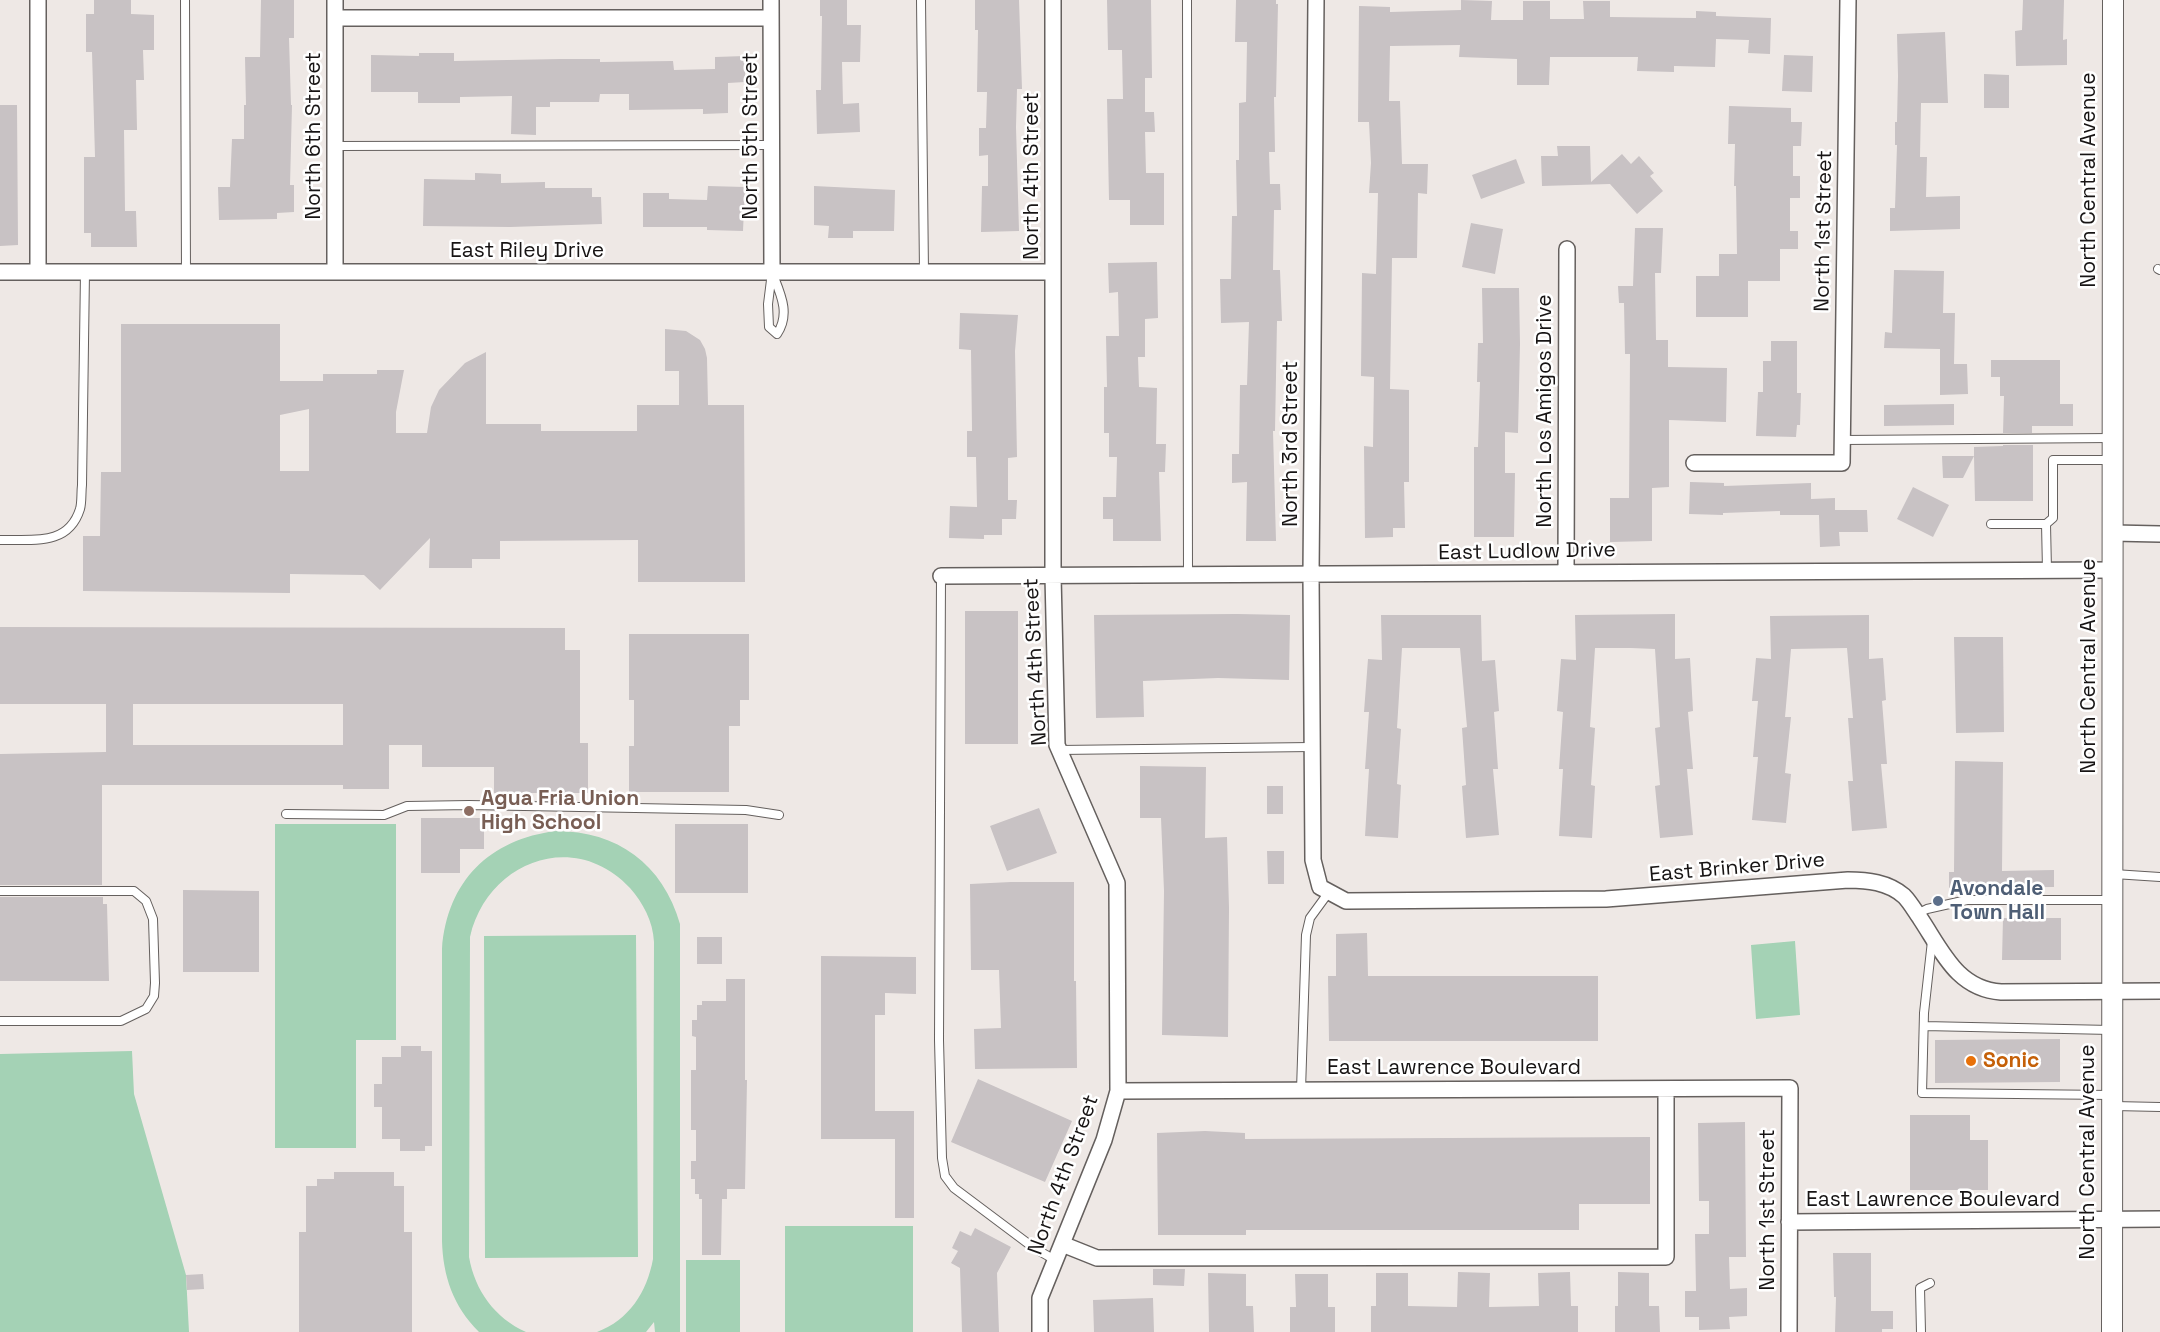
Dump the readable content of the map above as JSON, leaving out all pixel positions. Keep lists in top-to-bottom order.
{
  "streets": {
    "street": [
      "North 6th Street",
      "North 5th Street",
      "North 4th Street",
      "North Central Avenue",
      "North 1st Street",
      "East Riley Drive",
      "North Los Amigos Drive",
      "North 3rd Street",
      "East Ludlow Drive",
      "East Brinker Drive",
      "East Lawrence Boulevard"
    ]
  },
  "crossings": [
    ["North 6th Street", "East Riley Drive"],
    ["North 5th Street", "East Riley Drive"],
    ["North 4th Street", "East Riley Drive"],
    ["North 4th Street", "East Ludlow Drive"],
    ["North 4th Street", "East Lawrence Boulevard"],
    ["North Central Avenue", "East Ludlow Drive"],
    ["North Central Avenue", "East Brinker Drive"],
    ["North Central Avenue", "East Lawrence Boulevard"],
    ["North 1st Street", "East Lawrence Boulevard"],
    ["North Los Amigos Drive", "East Ludlow Drive"],
    ["North 3rd Street", "East Ludlow Drive"],
    ["North 3rd Street", "East Brinker Drive"]
  ],
  "places": ["Agua Fria Union High School", "Avondale Town Hall", "Sonic"]
}
